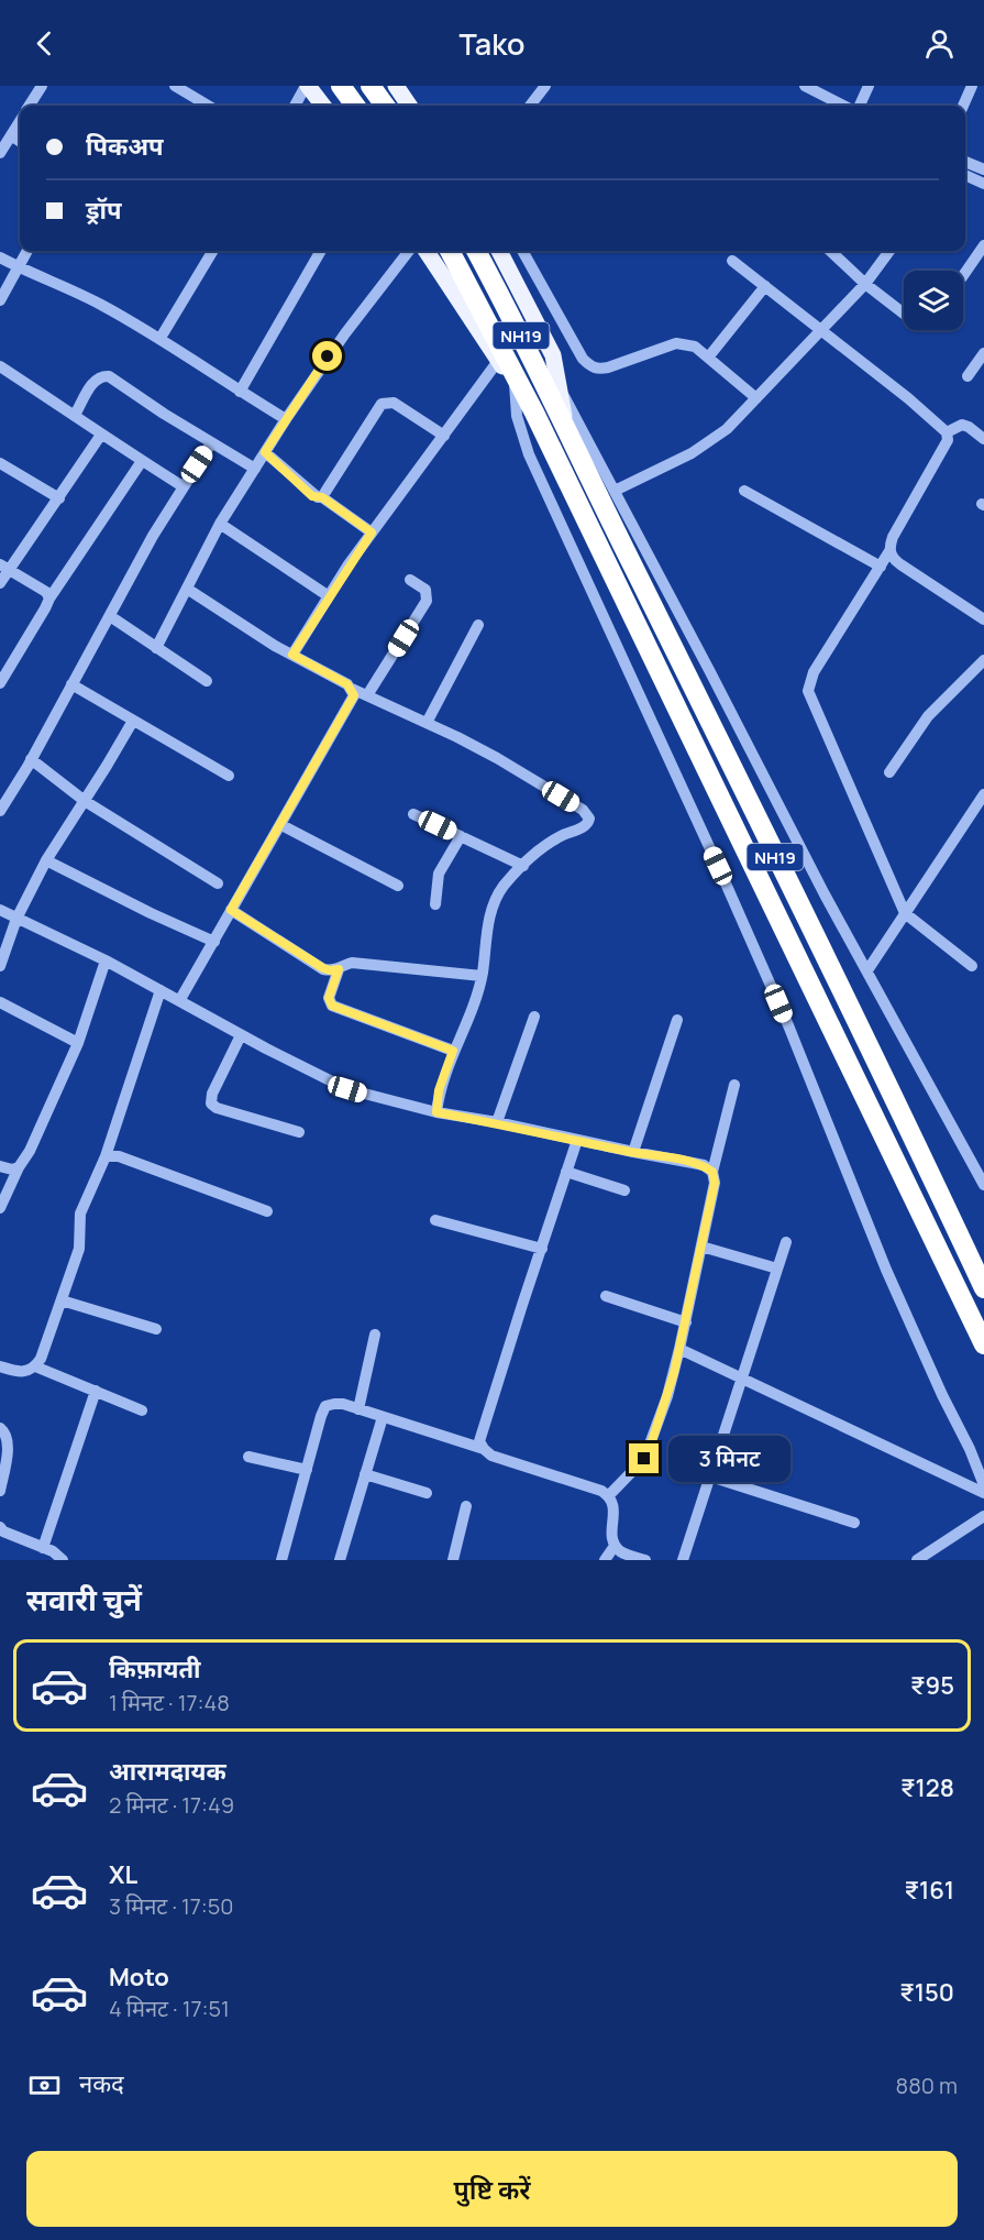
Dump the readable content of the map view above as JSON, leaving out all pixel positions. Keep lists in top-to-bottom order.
{
  "streets": {
    "highway": ["NH19"]
  },
  "page": {
    "header": "Tako",
    "banner": ["पिकअप", "ड्रॉप"],
    "bubble": "3 मिनट",
    "heading": "सवारी चुनें",
    "list": [
      {
        "name": "किफ़ायती",
        "note": "1 मिनट · 17:48",
        "value": "₹95"
      },
      {
        "name": "आरामदायक",
        "note": "2 मिनट · 17:49",
        "value": "₹128"
      },
      {
        "name": "XL",
        "note": "3 मिनट · 17:50",
        "value": "₹161"
      },
      {
        "name": "Moto",
        "note": "4 मिनट · 17:51",
        "value": "₹150"
      }
    ],
    "pay": ["नकद", "880 m"],
    "buttons": "पुष्टि करें"
  }
}
